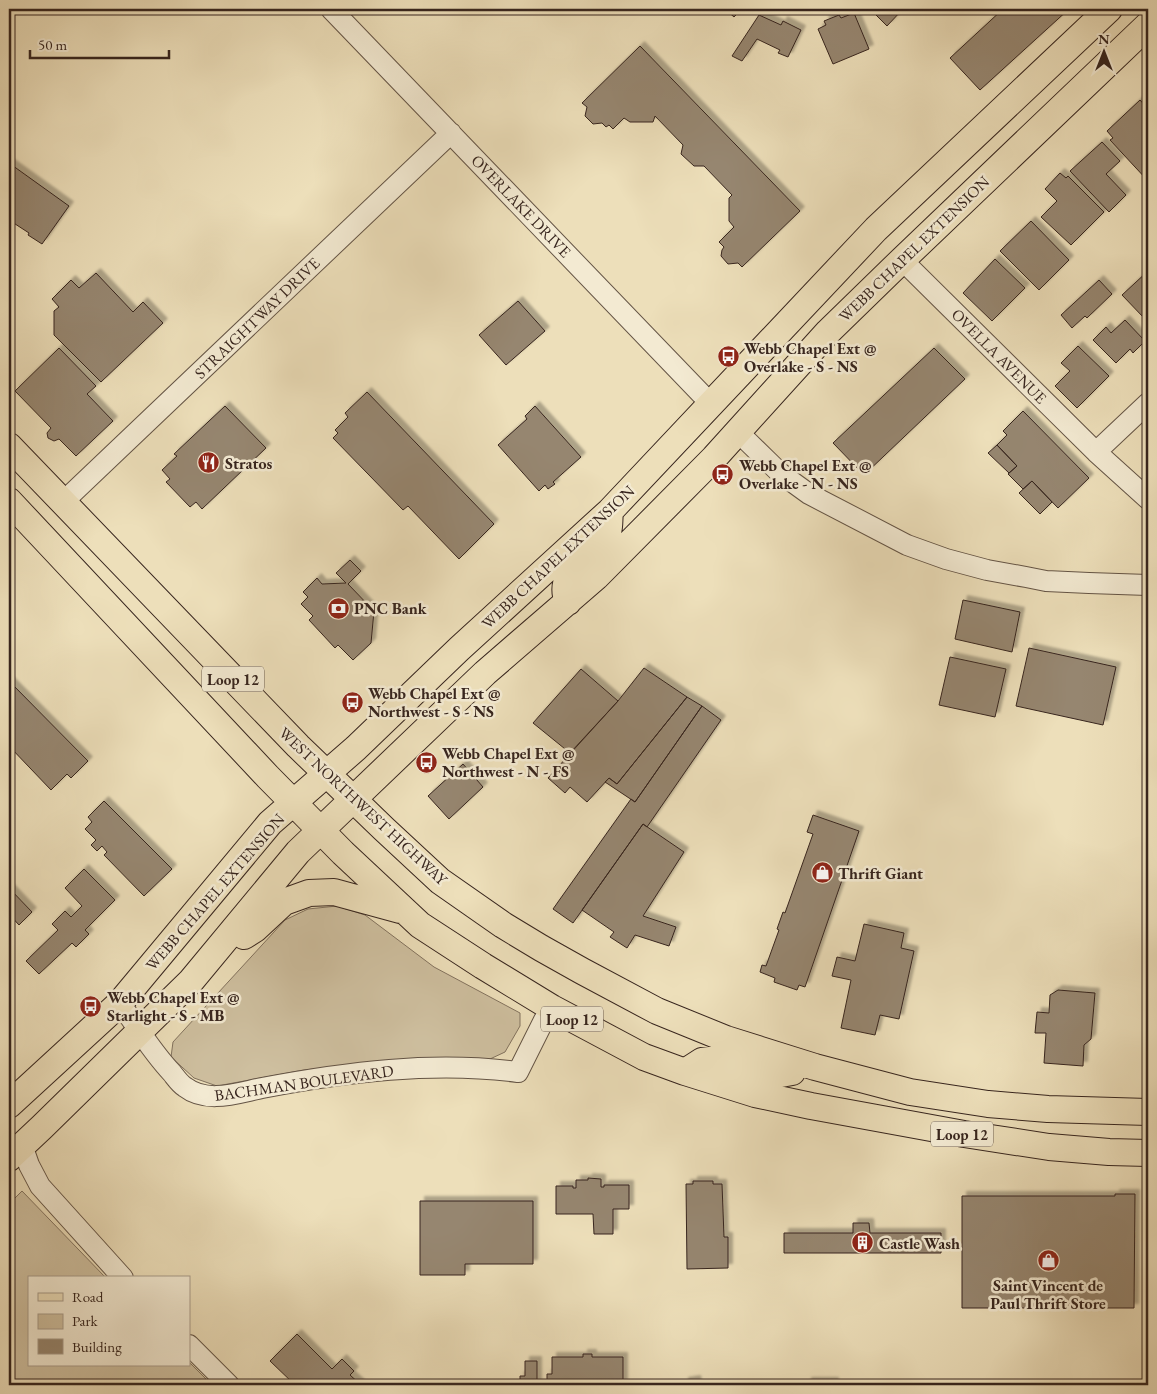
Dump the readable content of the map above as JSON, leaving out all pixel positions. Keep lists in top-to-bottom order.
{
  "streets": {
    "main road": ["WEBB CHAPEL EXTENSION", "Loop 12", "WEST NORTHWEST HIGHWAY"],
    "street": [
      "OVERLAKE DRIVE",
      "STRAIGHTWAY DRIVE",
      "OVELLA AVENUE",
      "BACHMAN BOULEVARD"
    ]
  },
  "crossings": [
    ["OVERLAKE DRIVE", "WEBB CHAPEL EXTENSION"],
    ["OVERLAKE DRIVE", "STRAIGHTWAY DRIVE"],
    ["WEBB CHAPEL EXTENSION", "OVELLA AVENUE"],
    ["WEBB CHAPEL EXTENSION", "Loop 12"],
    ["WEBB CHAPEL EXTENSION", "WEST NORTHWEST HIGHWAY"],
    ["WEBB CHAPEL EXTENSION", "BACHMAN BOULEVARD"],
    ["STRAIGHTWAY DRIVE", "WEST NORTHWEST HIGHWAY"],
    ["Loop 12", "BACHMAN BOULEVARD"]
  ],
  "places": {
    "bus stop": [
      "Webb Chapel Ext @ Overlake - S - NS",
      "Webb Chapel Ext @ Overlake - N - NS",
      "Webb Chapel Ext @ Northwest - S - NS",
      "Webb Chapel Ext @ Northwest - N - FS",
      "Webb Chapel Ext @ Starlight - S - MB"
    ],
    "restaurant": ["Stratos"],
    "bank": ["PNC Bank"],
    "shop": ["Thrift Giant", "Saint Vincent de Paul Thrift Store"],
    "building": ["Castle Wash"]
  },
  "legend": ["Road", "Park", "Building"],
  "scale_bar": "50 m",
  "north": "top"
}
